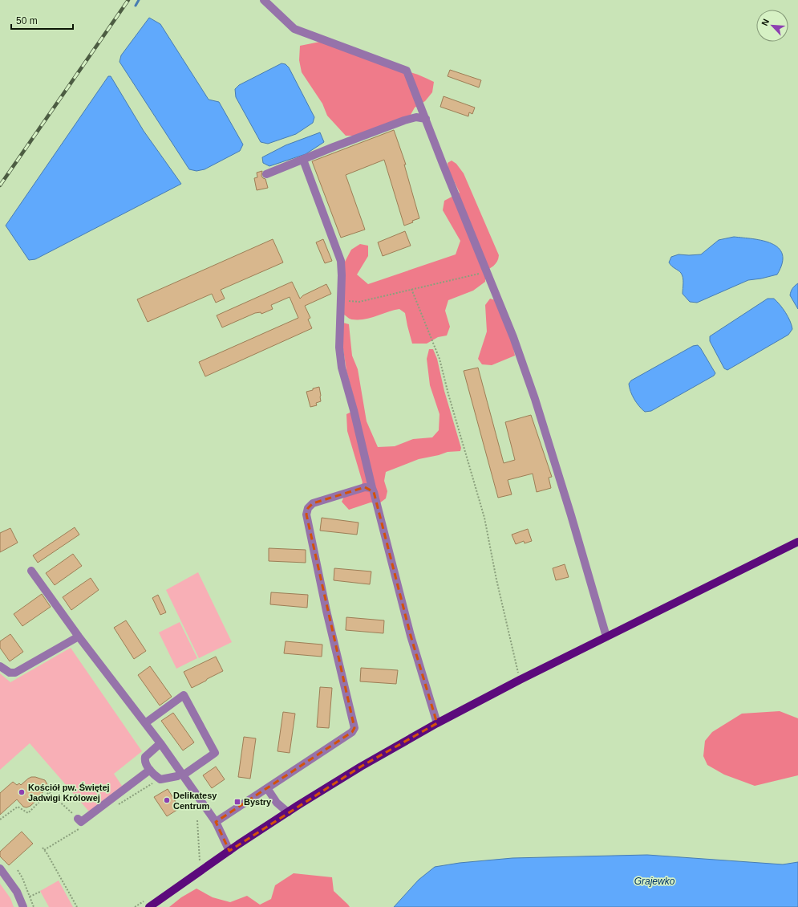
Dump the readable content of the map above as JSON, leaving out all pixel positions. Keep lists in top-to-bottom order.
{
  "water": ["Grajewko"],
  "places": {
    "other": ["Kościół pw. Świętej Jadwigi Królowej", "Delikatesy Centrum"],
    "transit": ["Bystry"]
  },
  "scale_bar": "50 m",
  "north": "top left"
}
